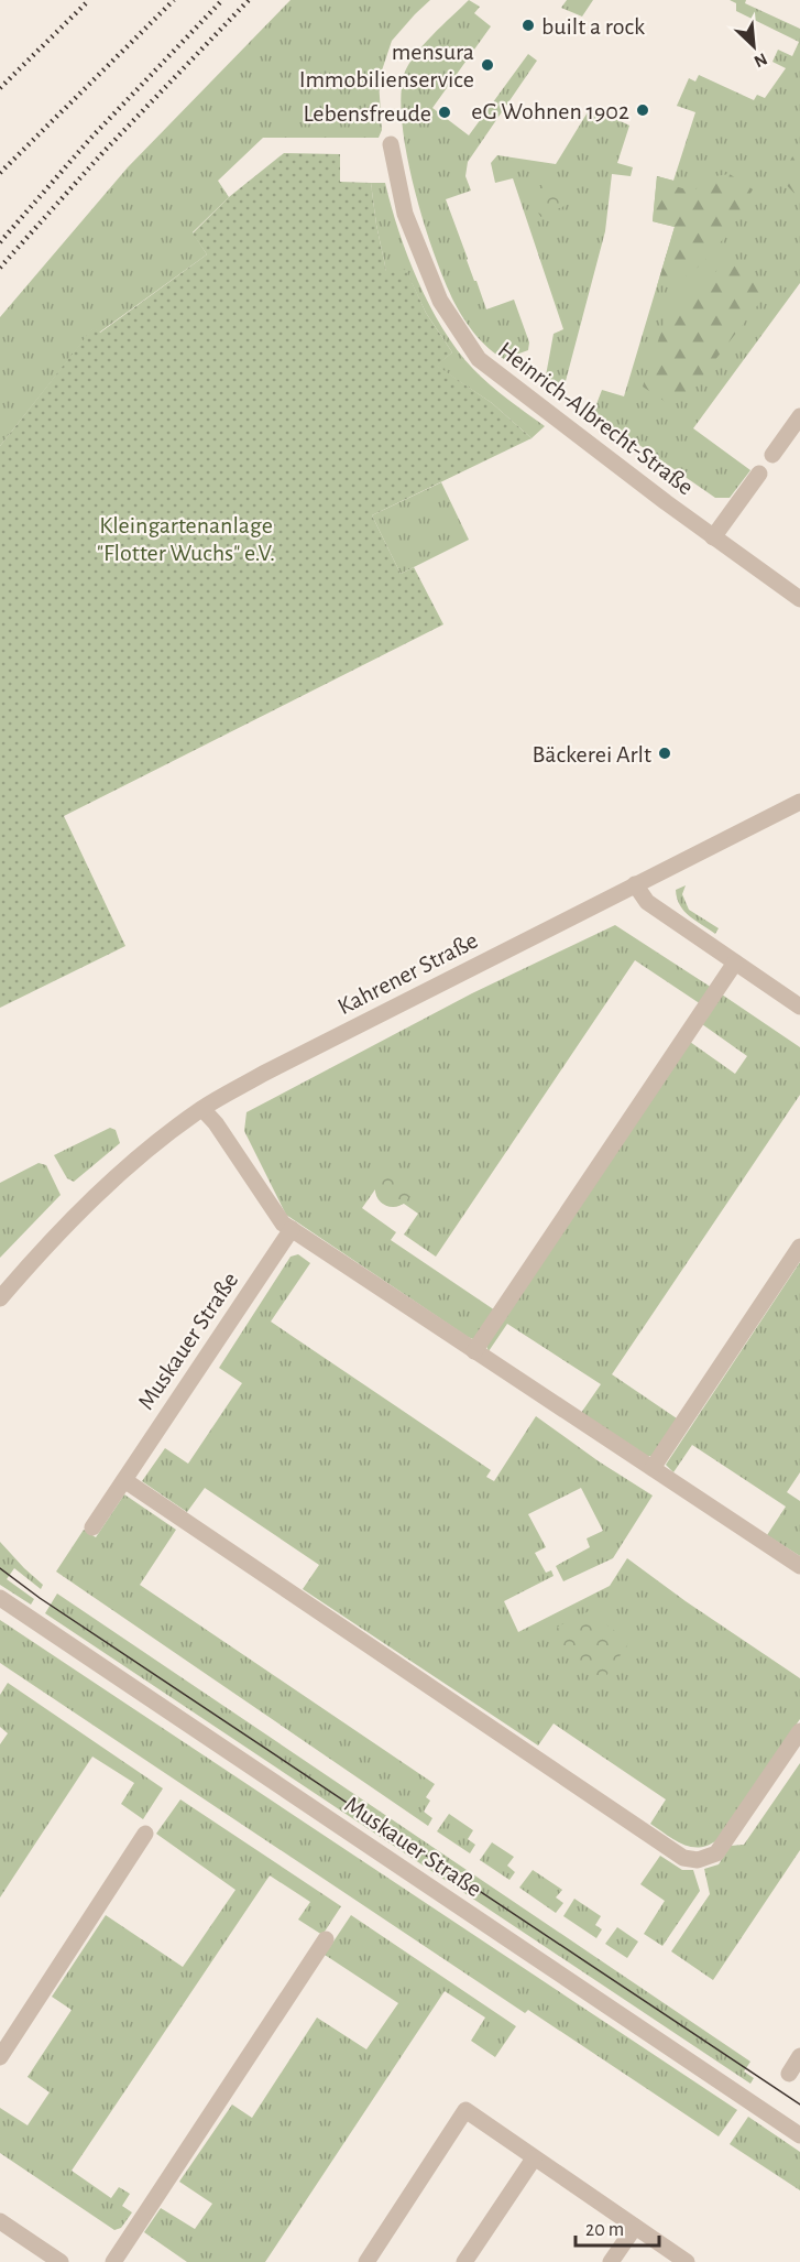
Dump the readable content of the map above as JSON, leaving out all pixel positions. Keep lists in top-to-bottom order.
{
  "streets": {
    "street": ["Heinrich-Albrecht-Straße", "Kahrener Straße", "Muskauer Straße"]
  },
  "parks": ["Kleingartenanlage \"Flotter Wuchs\" e.V."],
  "places": [
    "built a rock",
    "mensura Immobilienservice",
    "eG Wohnen 1902",
    "Lebensfreude",
    "Bäckerei Arlt"
  ],
  "scale_bar": "20 m",
  "north": "bottom right"
}
